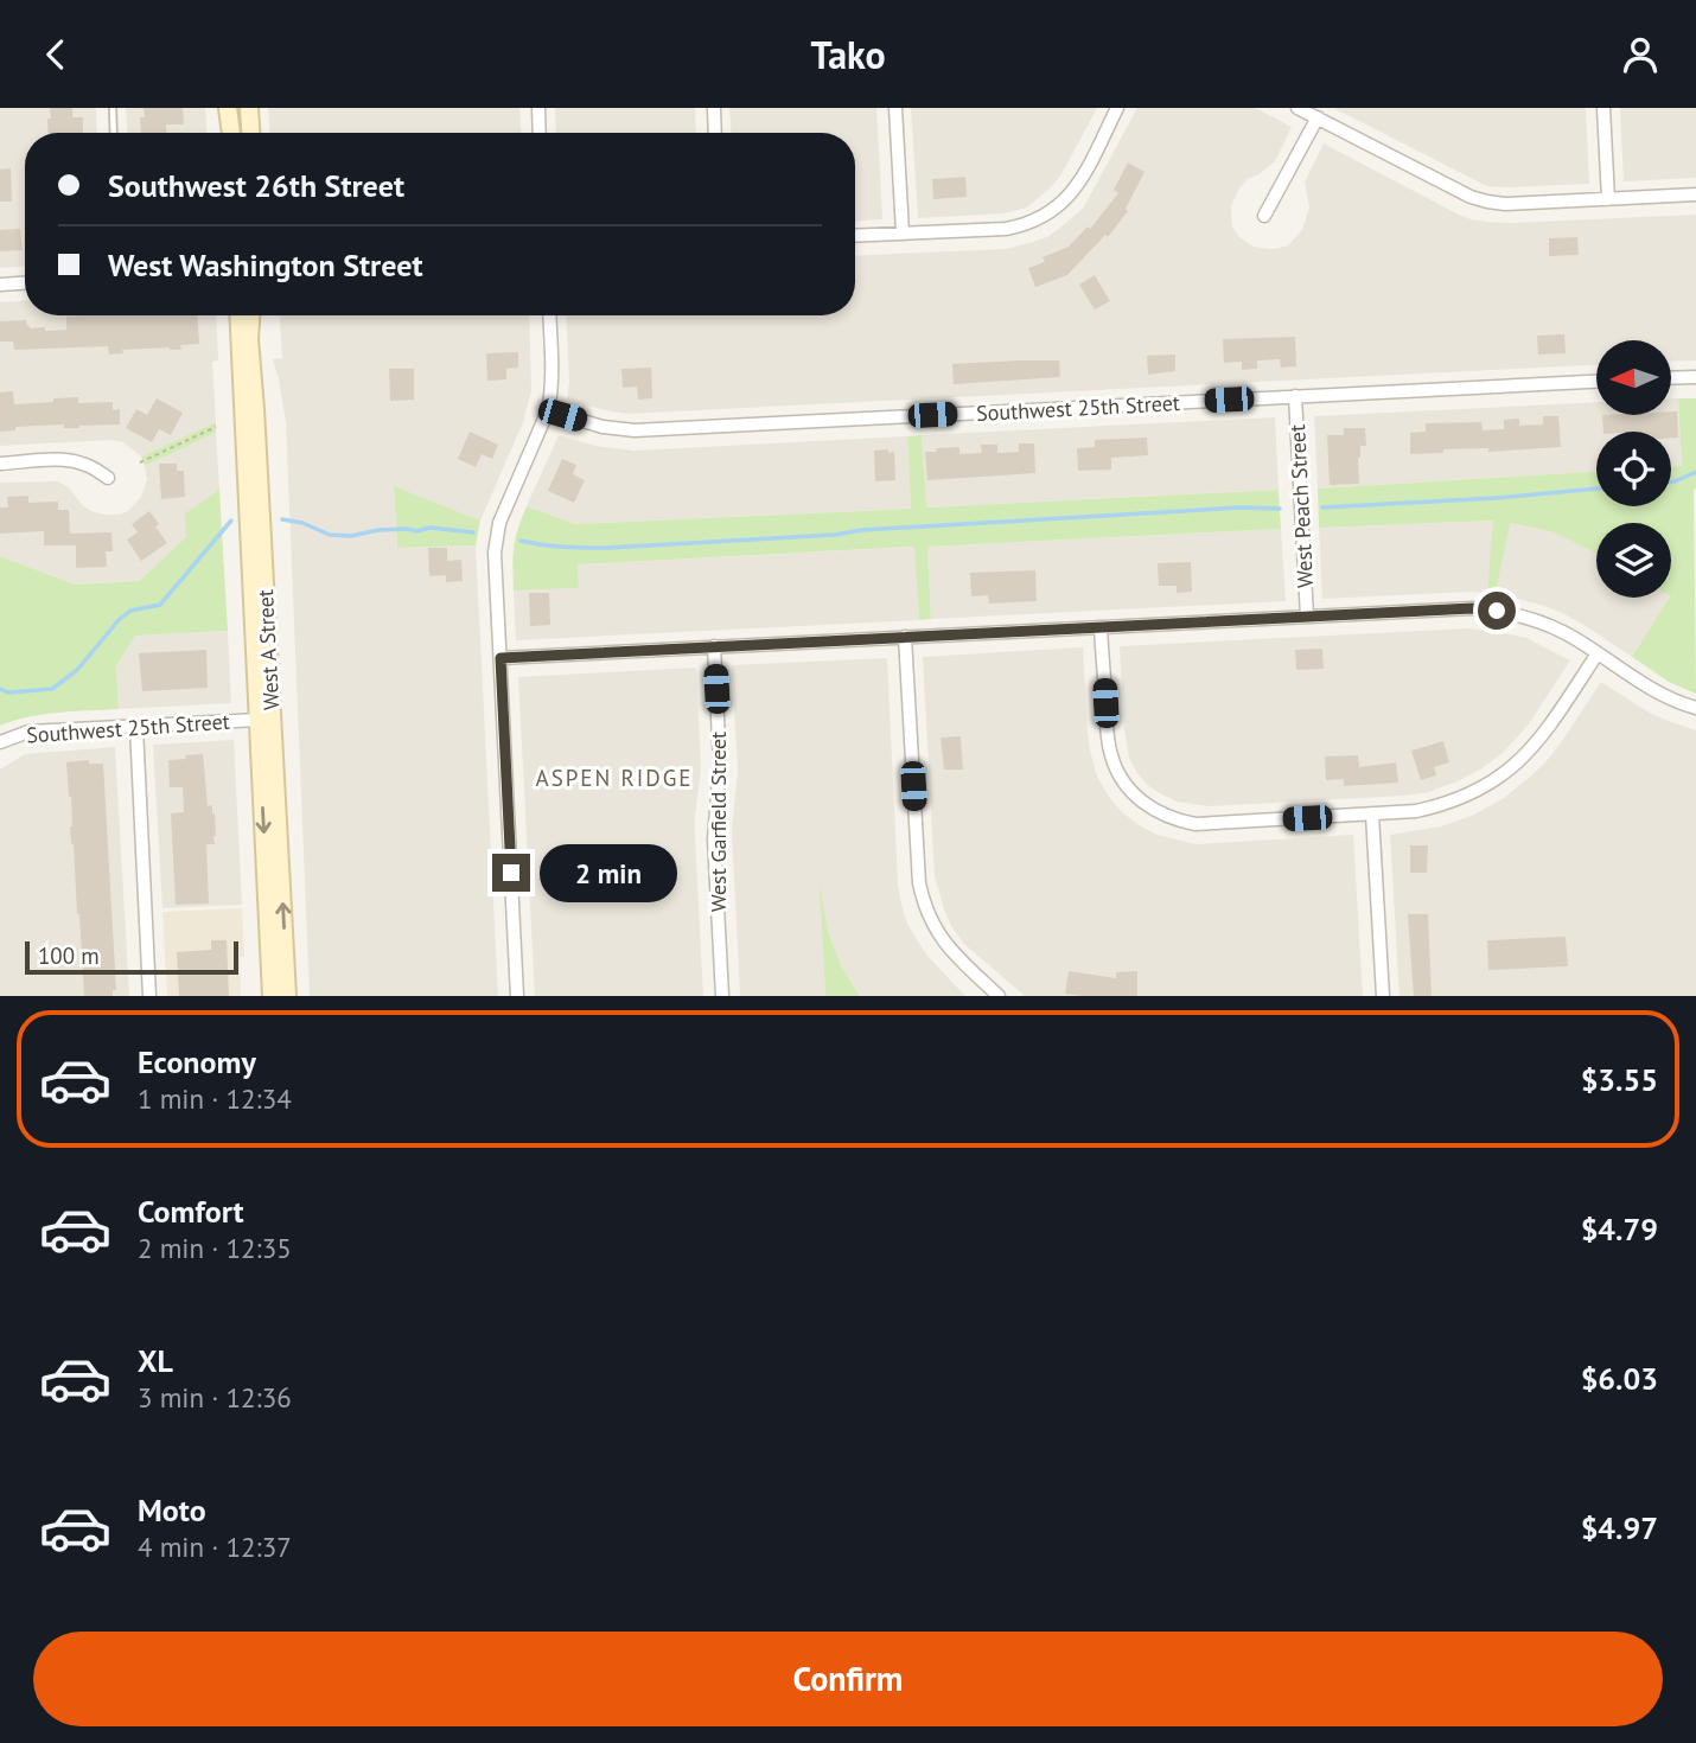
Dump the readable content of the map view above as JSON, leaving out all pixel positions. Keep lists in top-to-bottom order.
{
  "streets": {
    "main road": ["West A Street"],
    "street": ["Southwest 25th Street", "West Peach Street", "West Garfield Street"]
  },
  "crossings": [
    ["Southwest 25th Street", "West Peach Street"],
    ["Southwest 25th Street", "West A Street"]
  ],
  "districts": ["ASPEN RIDGE"],
  "scale_bar": "100 m",
  "north": "left",
  "page": {
    "header": "Tako",
    "banner": ["Southwest 26th Street", "West Washington Street"],
    "bubble": "2 min",
    "scale": "100 m",
    "list": [
      {
        "name": "Economy",
        "note": "1 min · 12:34",
        "value": "$3.55"
      },
      {
        "name": "Comfort",
        "note": "2 min · 12:35",
        "value": "$4.79"
      },
      {
        "name": "XL",
        "note": "3 min · 12:36",
        "value": "$6.03"
      },
      {
        "name": "Moto",
        "note": "4 min · 12:37",
        "value": "$4.97"
      }
    ],
    "buttons": "Confirm"
  }
}
